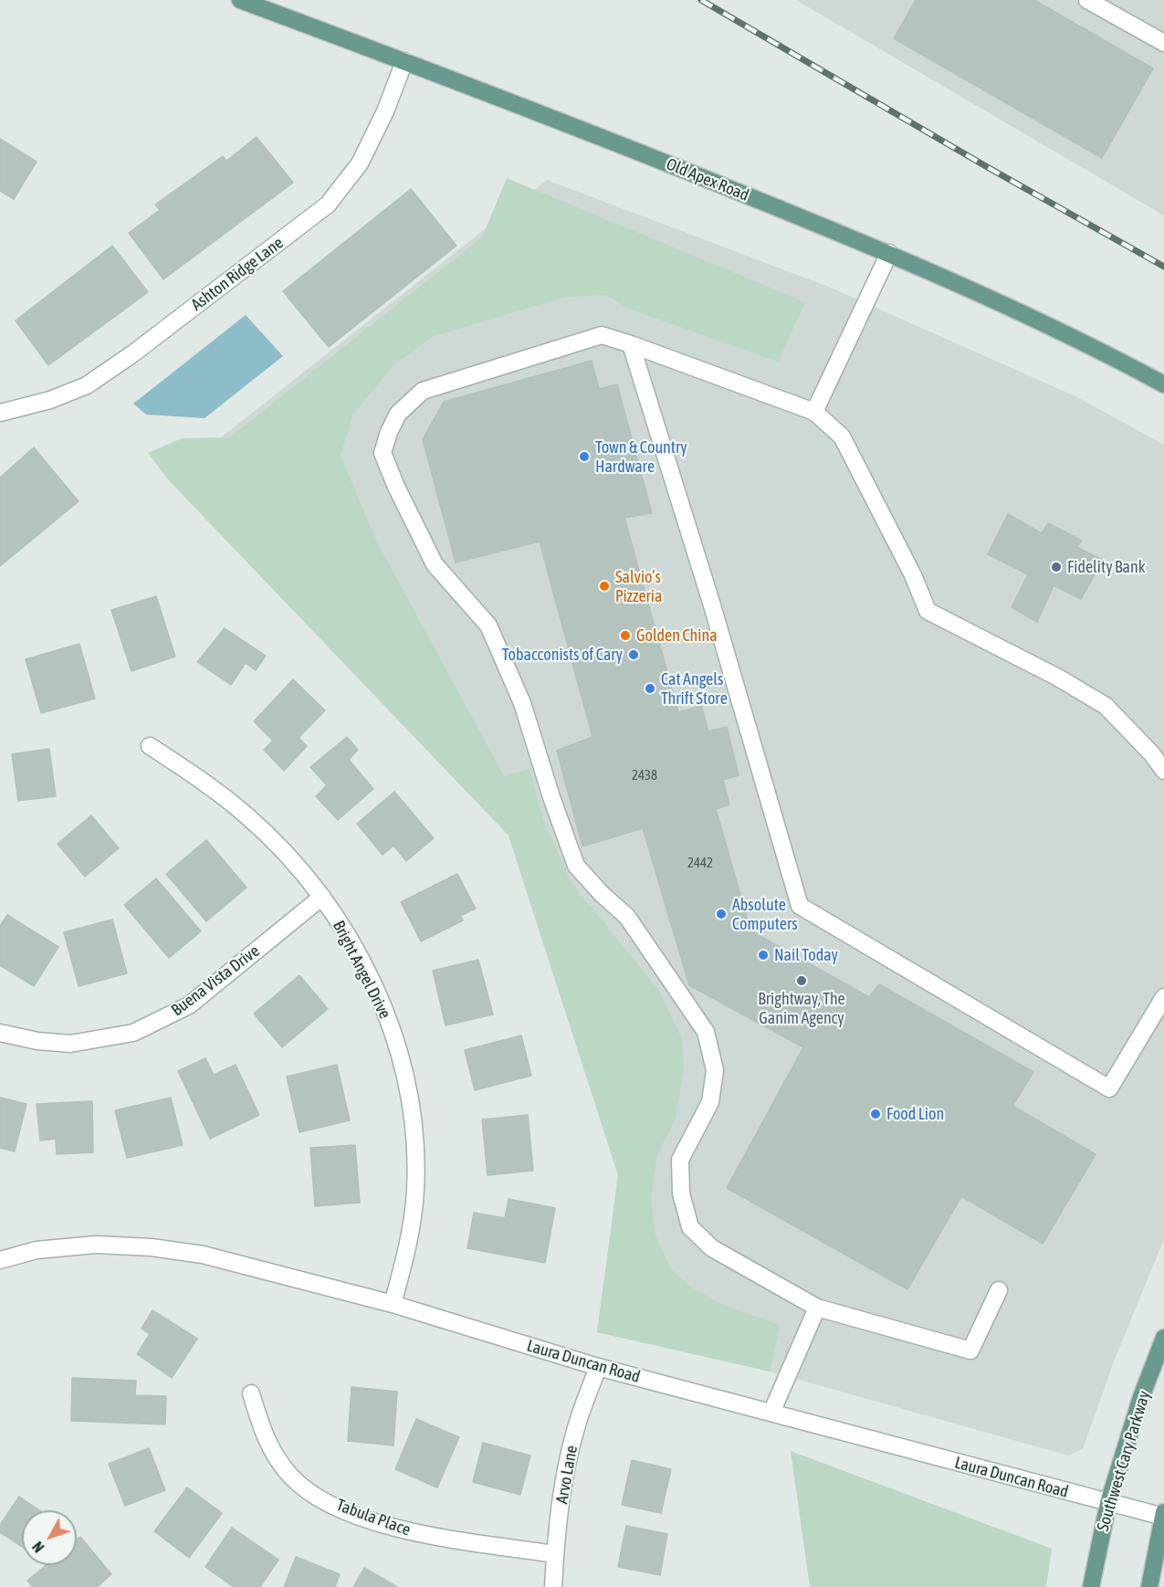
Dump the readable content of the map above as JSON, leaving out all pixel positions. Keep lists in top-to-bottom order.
{
  "streets": {
    "main road": ["Old Apex Road", "Southwest Cary Parkway"],
    "street": [
      "Ashton Ridge Lane",
      "Bright Angel Drive",
      "Buena Vista Drive",
      "Laura Duncan Road",
      "Arvo Lane",
      "Tabula Place"
    ]
  },
  "crossings": [
    ["Old Apex Road", "Ashton Ridge Lane"],
    ["Bright Angel Drive", "Buena Vista Drive"],
    ["Bright Angel Drive", "Laura Duncan Road"],
    ["Laura Duncan Road", "Southwest Cary Parkway"],
    ["Laura Duncan Road", "Arvo Lane"],
    ["Arvo Lane", "Tabula Place"]
  ],
  "places": [
    "Town & Country Hardware",
    "Fidelity Bank",
    "Salvio’s Pizzeria",
    "Golden China",
    "Tobacconists of Cary",
    "Cat Angels Thrift Store",
    "Absolute Computers",
    "Nail Today",
    "Brightway, The Ganim Agency",
    "Food Lion"
  ],
  "house_numbers": ["2438", "2442"],
  "north": "bottom left"
}
